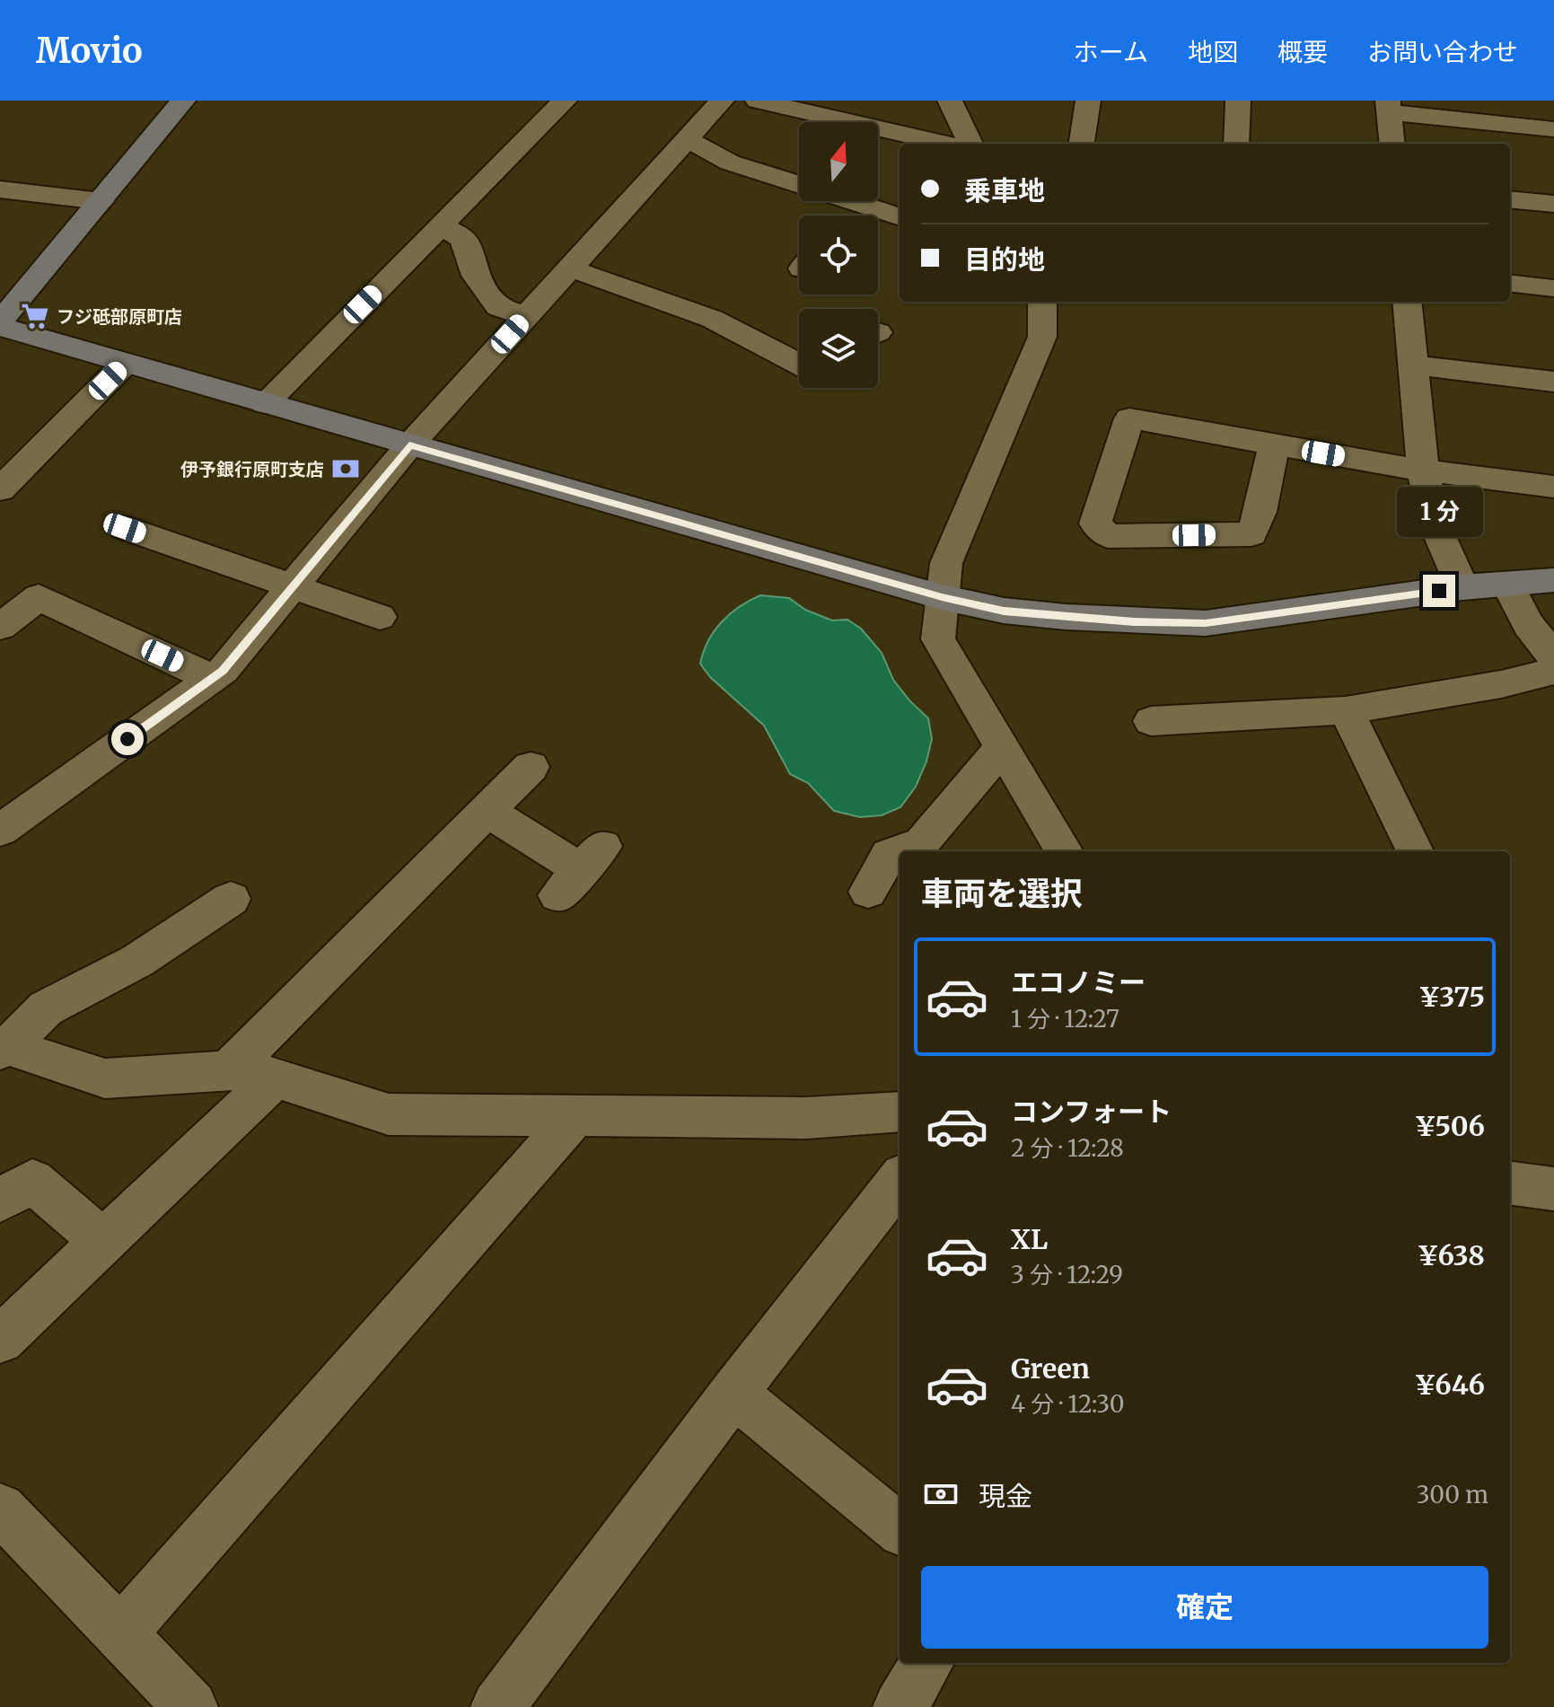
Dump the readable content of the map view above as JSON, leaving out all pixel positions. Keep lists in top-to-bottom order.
{
  "places": {
    "supermarket": ["フジ砥部原町店"],
    "bank": ["伊予銀行原町支店"]
  },
  "north": "top",
  "page": {
    "header": "Movio",
    "nav": [
      "ホーム",
      "地図",
      "概要",
      "お問い合わせ"
    ],
    "banner": ["乗車地", "目的地"],
    "bubble": "1 分",
    "heading": "車両を選択",
    "list": [
      {
        "name": "エコノミー",
        "note": "1 分 · 12:27",
        "value": "¥375"
      },
      {
        "name": "コンフォート",
        "note": "2 分 · 12:28",
        "value": "¥506"
      },
      {
        "name": "XL",
        "note": "3 分 · 12:29",
        "value": "¥638"
      },
      {
        "name": "Green",
        "note": "4 分 · 12:30",
        "value": "¥646"
      }
    ],
    "pay": ["現金", "300 m"],
    "buttons": "確定"
  }
}
